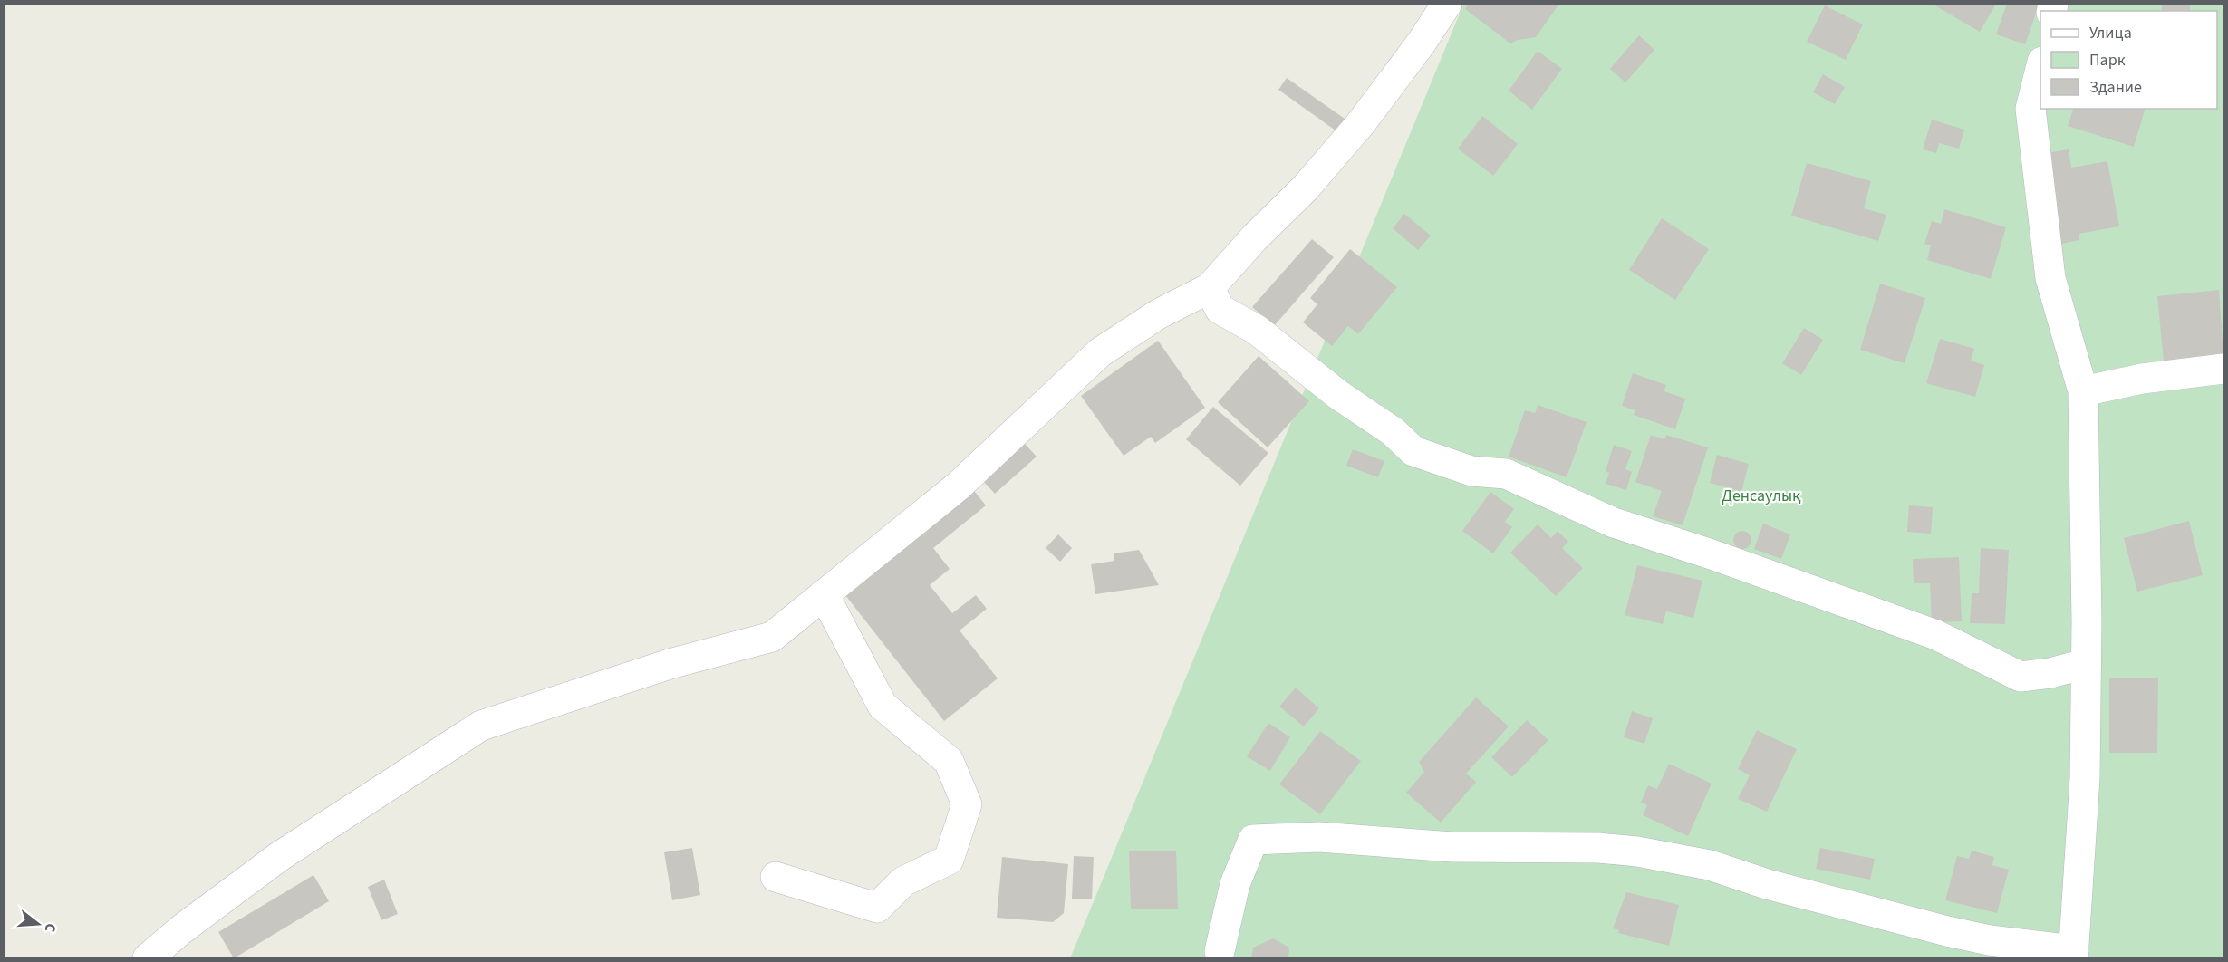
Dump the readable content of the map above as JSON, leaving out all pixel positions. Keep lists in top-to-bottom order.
{
  "parks": ["Денсаулық"],
  "legend": ["Улица", "Парк", "Здание"],
  "north": "right"
}
